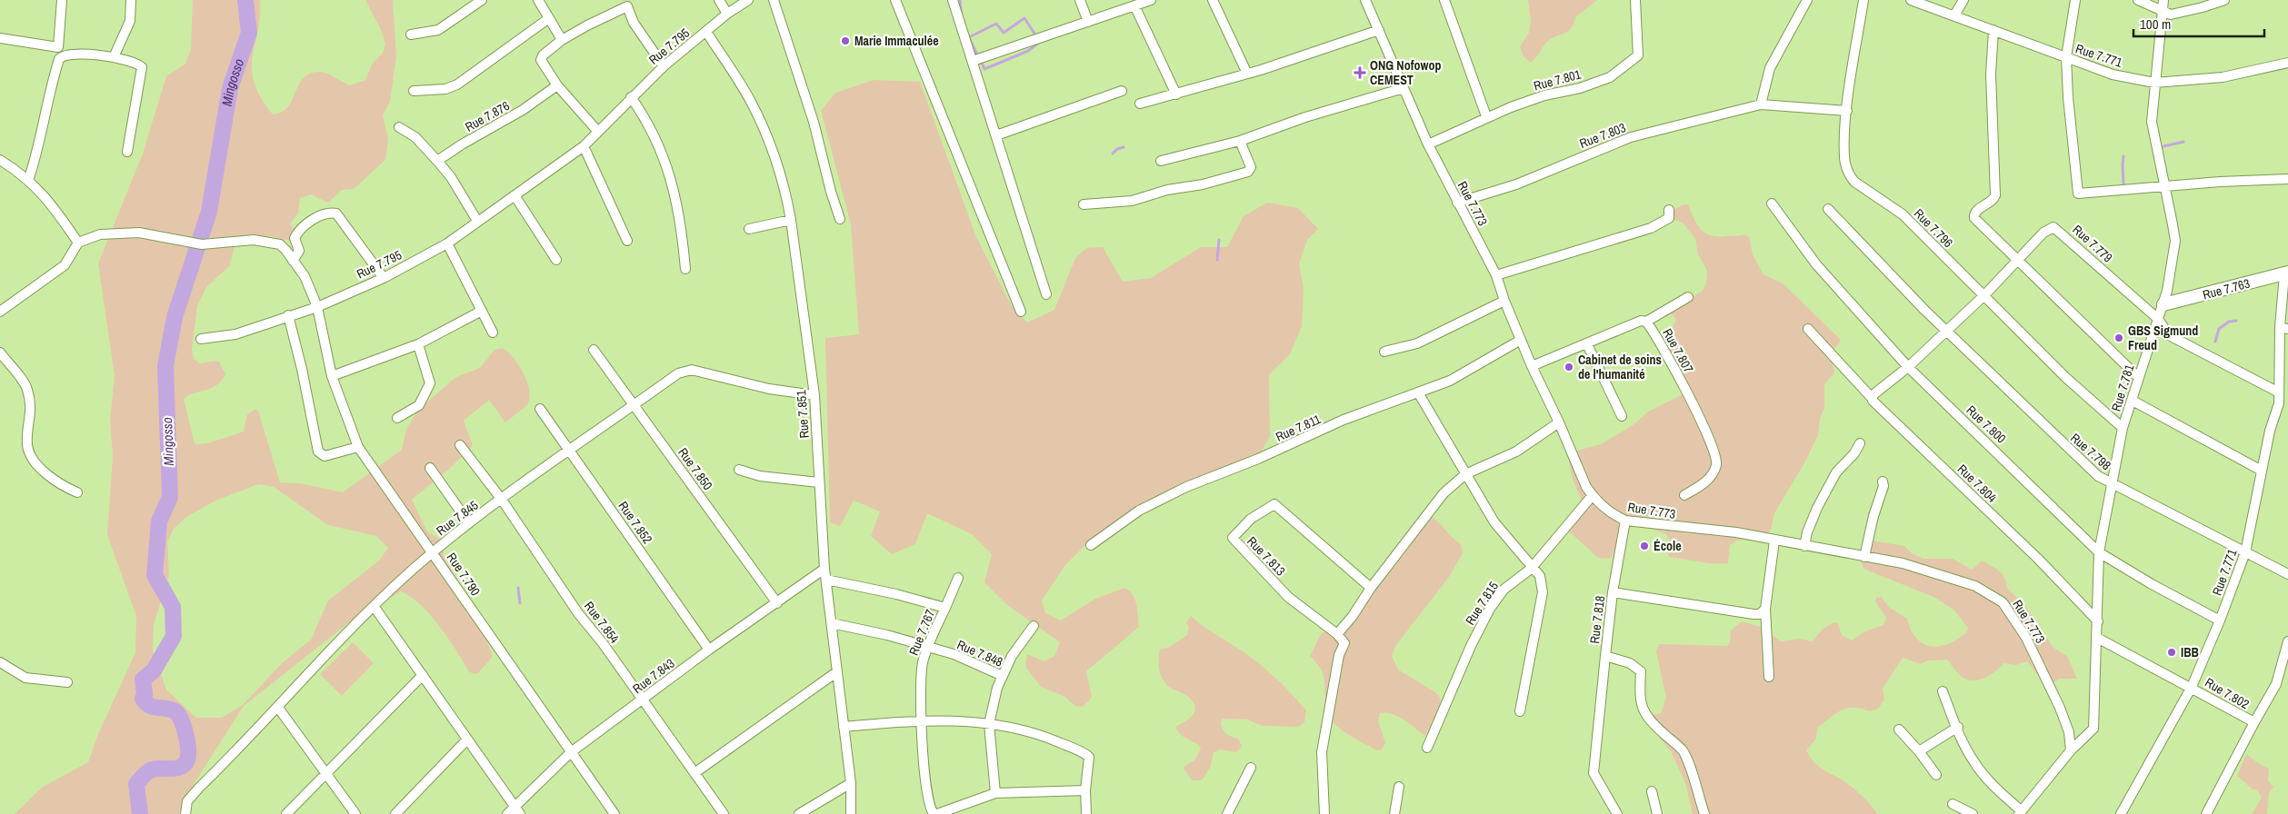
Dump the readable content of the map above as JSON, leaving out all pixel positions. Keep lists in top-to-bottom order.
{
  "streets": {
    "street": [
      "Rue 7.795",
      "Rue 7.771",
      "Rue 7.801",
      "Rue 7.876",
      "Rue 7.803",
      "Rue 7.773",
      "Rue 7.796",
      "Rue 7.779",
      "Rue 7.763",
      "Rue 7.807",
      "Rue 7.781",
      "Rue 7.851",
      "Rue 7.800",
      "Rue 7.811",
      "Rue 7.798",
      "Rue 7.850",
      "Rue 7.804",
      "Rue 7.845",
      "Rue 7.852",
      "Rue 7.813",
      "Rue 7.790",
      "Rue 7.815",
      "Rue 7.818",
      "Rue 7.854",
      "Rue 7.767",
      "Rue 7.848",
      "Rue 7.843",
      "Rue 7.802"
    ]
  },
  "crossings": [
    ["Rue 7.795", "Rue 7.851"],
    ["Rue 7.795", "Rue 7.790"],
    ["Rue 7.771", "Rue 7.779"],
    ["Rue 7.771", "Rue 7.763"],
    ["Rue 7.771", "Rue 7.781"],
    ["Rue 7.771", "Rue 7.800"],
    ["Rue 7.771", "Rue 7.798"],
    ["Rue 7.771", "Rue 7.802"],
    ["Rue 7.801", "Rue 7.773"],
    ["Rue 7.803", "Rue 7.773"],
    ["Rue 7.803", "Rue 7.796"],
    ["Rue 7.773", "Rue 7.807"],
    ["Rue 7.773", "Rue 7.781"],
    ["Rue 7.773", "Rue 7.811"],
    ["Rue 7.773", "Rue 7.815"],
    ["Rue 7.773", "Rue 7.818"],
    ["Rue 7.796", "Rue 7.779"],
    ["Rue 7.796", "Rue 7.781"],
    ["Rue 7.779", "Rue 7.781"],
    ["Rue 7.779", "Rue 7.800"],
    ["Rue 7.779", "Rue 7.798"],
    ["Rue 7.763", "Rue 7.781"],
    ["Rue 7.781", "Rue 7.800"],
    ["Rue 7.781", "Rue 7.798"],
    ["Rue 7.781", "Rue 7.804"],
    ["Rue 7.781", "Rue 7.802"],
    ["Rue 7.851", "Rue 7.845"],
    ["Rue 7.851", "Rue 7.767"],
    ["Rue 7.851", "Rue 7.848"],
    ["Rue 7.851", "Rue 7.843"],
    ["Rue 7.850", "Rue 7.845"],
    ["Rue 7.850", "Rue 7.843"],
    ["Rue 7.845", "Rue 7.852"],
    ["Rue 7.845", "Rue 7.790"],
    ["Rue 7.845", "Rue 7.854"],
    ["Rue 7.852", "Rue 7.843"],
    ["Rue 7.790", "Rue 7.843"],
    ["Rue 7.854", "Rue 7.843"],
    ["Rue 7.767", "Rue 7.848"]
  ],
  "water": ["Mingosso"],
  "places": {
    "other": [
      "Marie Immaculée",
      "GBS Sigmund Freud",
      "Cabinet de soins de l'humanité",
      "École",
      "IBB"
    ],
    "health": ["ONG Nofowop CEMEST"]
  },
  "scale_bar": "100 m"
}
